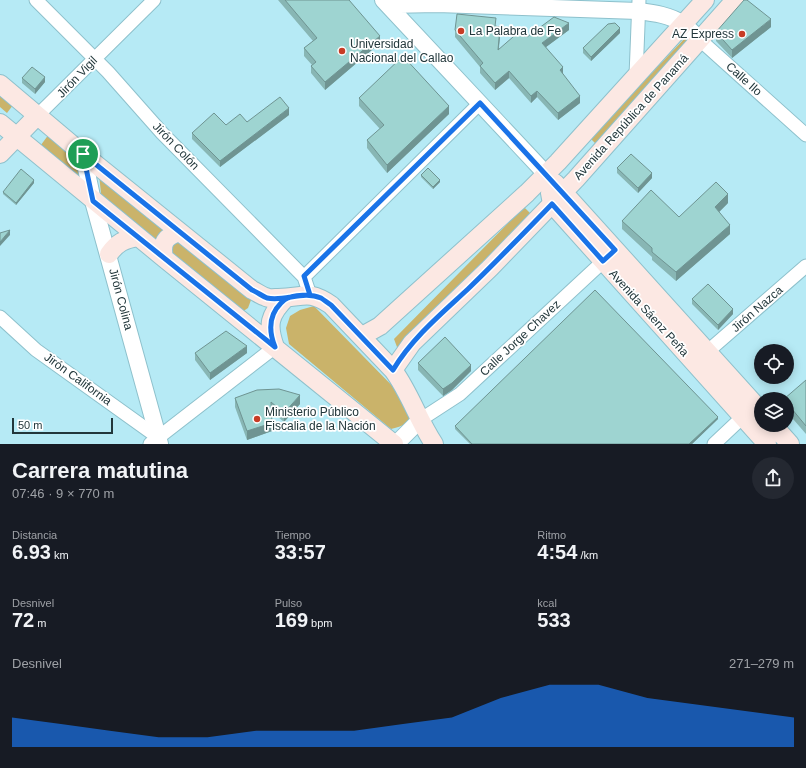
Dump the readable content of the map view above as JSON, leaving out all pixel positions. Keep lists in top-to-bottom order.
{
  "streets": {
    "main road": ["Jirón Vigil", "Avenida República de Panamá", "Avenida Sáenz Peña"],
    "street": [
      "Calle Ilo",
      "Jirón Colón",
      "Jirón Colina",
      "Jirón Nazca",
      "Calle Jorge Chavez",
      "Jirón California"
    ]
  },
  "crossings": [
    ["Jirón Vigil", "Jirón Colón"],
    ["Calle Ilo", "Avenida República de Panamá"],
    ["Avenida República de Panamá", "Avenida Sáenz Peña"],
    ["Jirón Colina", "Jirón California"],
    ["Jirón Nazca", "Avenida Sáenz Peña"],
    ["Avenida Sáenz Peña", "Calle Jorge Chavez"]
  ],
  "places": [
    "La Palabra de Fe",
    "AZ Express",
    "Universidad Nacional del Callao",
    "Ministerio Público Fiscalia de la Nación"
  ],
  "scale_bar": "50 m",
  "page": {
    "scale": "50 m",
    "heading": ["Carrera matutina", "07:46 · 9 × 770 m"],
    "stats": [
      ["Distancia", "6.93 km"],
      ["Tiempo", "33:57"],
      ["Ritmo", "4:54 /km"],
      ["Desnivel", "72 m"],
      ["Pulso", "169 bpm"],
      ["kcal", "533"]
    ],
    "chart": ["Desnivel", "271–279 m"]
  }
}
